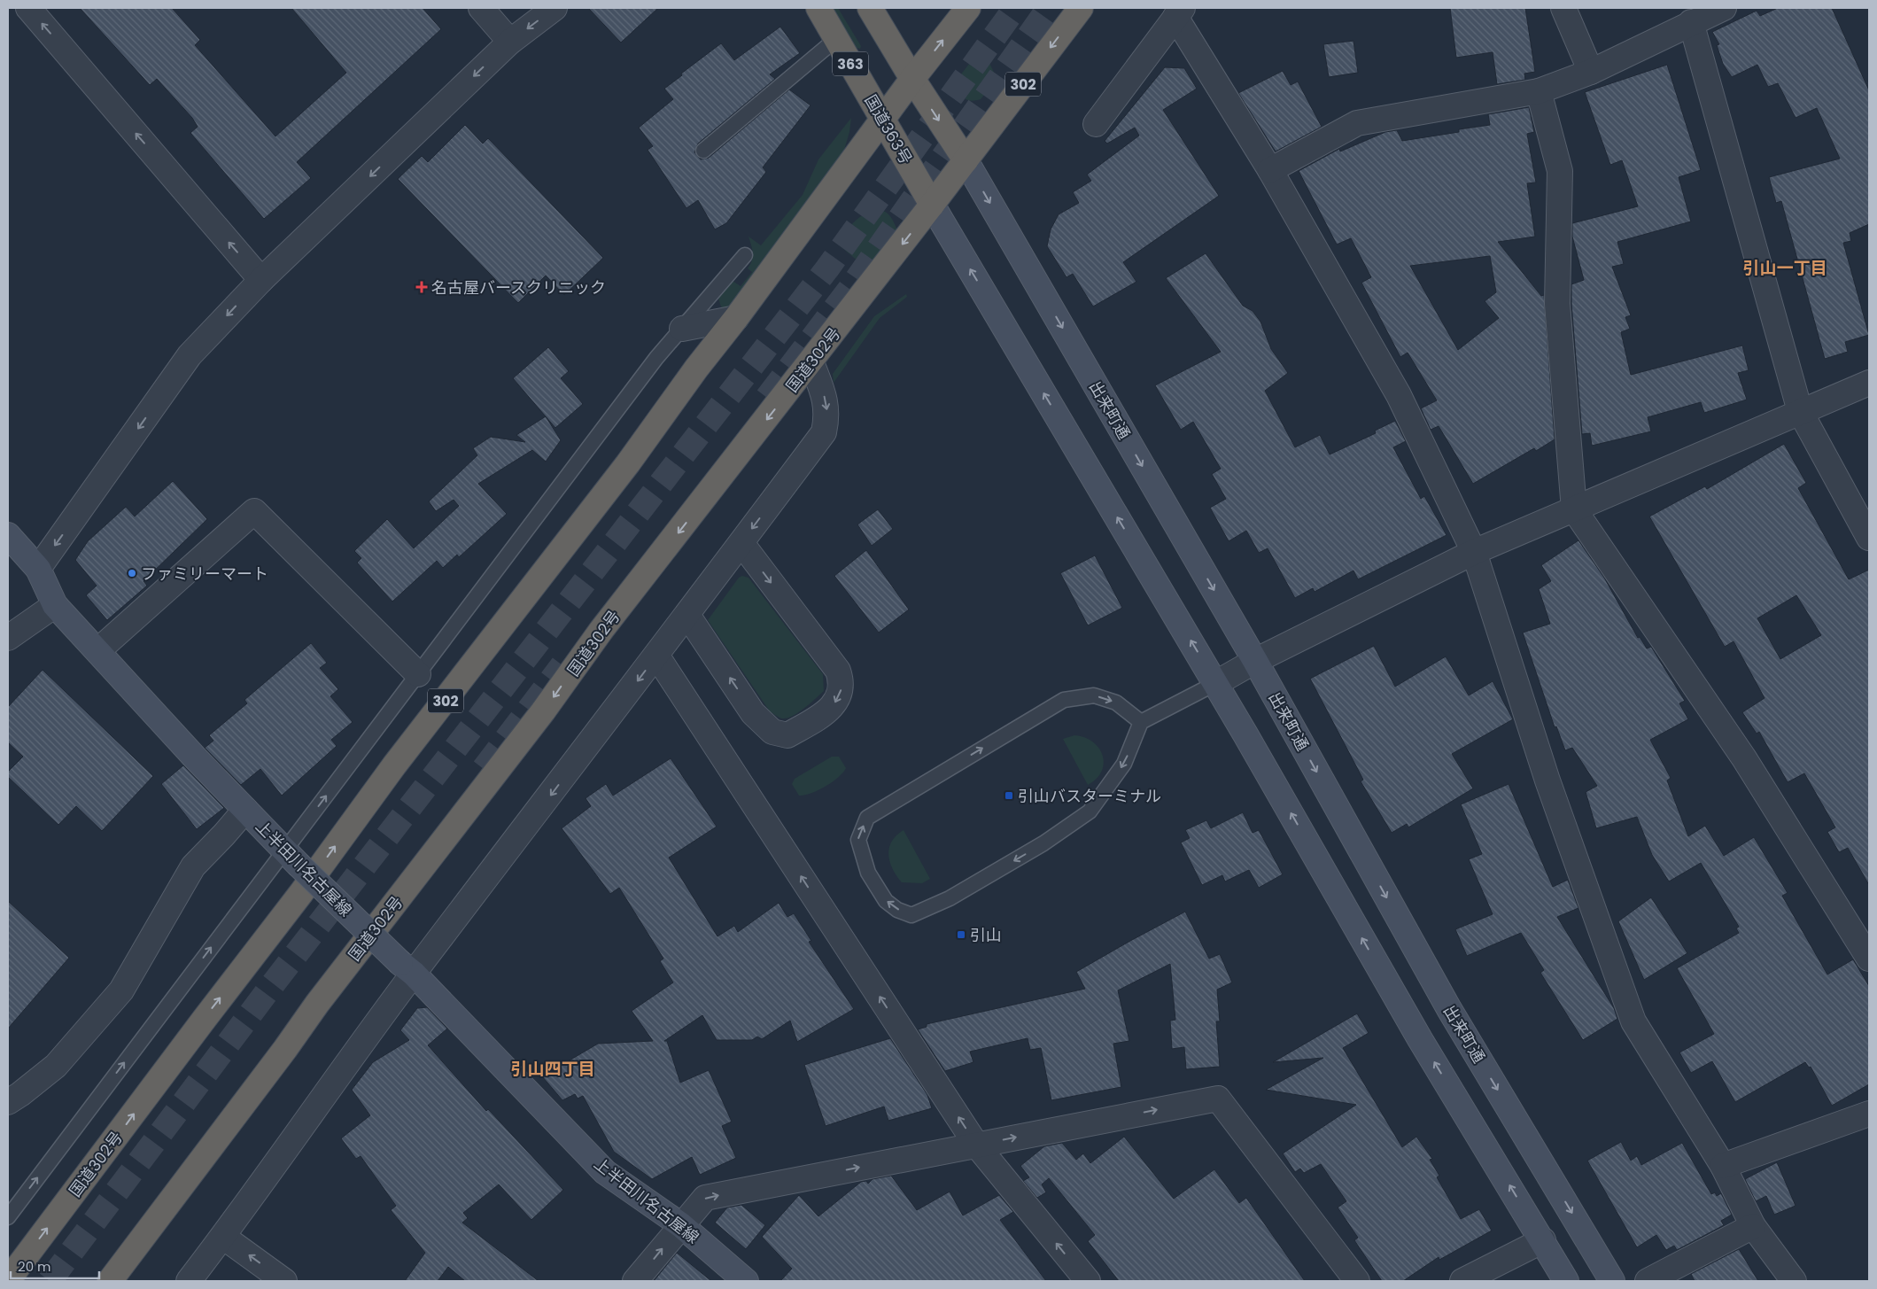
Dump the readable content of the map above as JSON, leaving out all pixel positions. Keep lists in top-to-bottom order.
{
  "streets": {
    "highway": [
      "363",
      "302",
      "国道363号",
      "国道302号"
    ],
    "main road": ["出来町通", "上半田川名古屋線"]
  },
  "crossings": [
    ["国道363号", "国道302号"],
    ["国道302号", "出来町通"]
  ],
  "districts": ["引山一丁目", "引山四丁目"],
  "places": {
    "health": ["名古屋バースクリニック"],
    "other": ["ファミリーマート"],
    "transit": ["引山バスターミナル", "引山"]
  },
  "scale_bar": "20 m"
}
